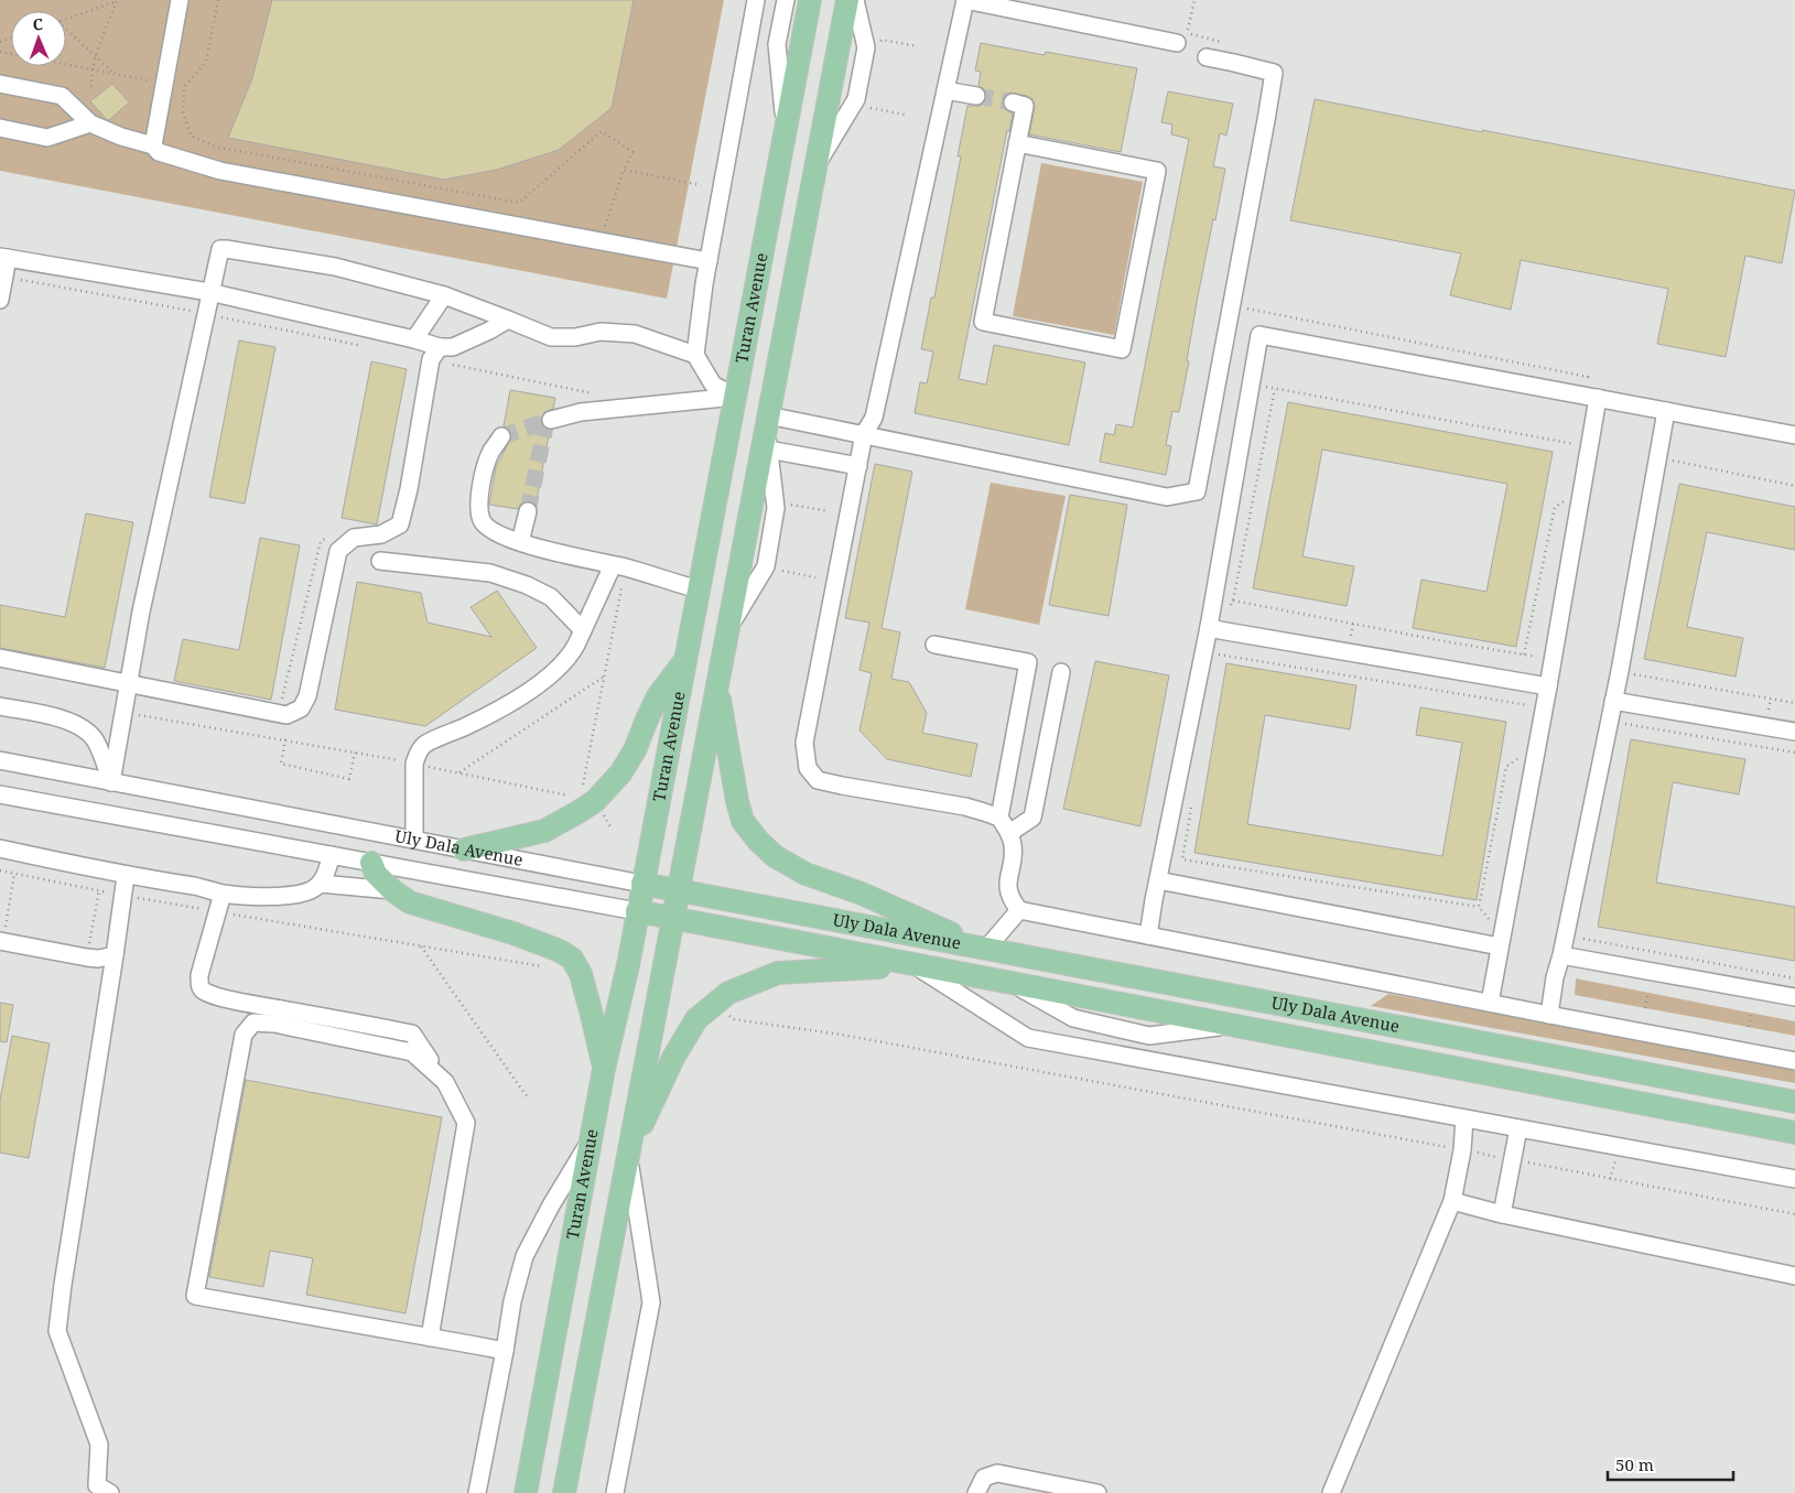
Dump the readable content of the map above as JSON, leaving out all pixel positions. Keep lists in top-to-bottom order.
{
  "streets": {
    "main road": ["Turan Avenue", "Uly Dala Avenue"]
  },
  "crossings": [
    ["Turan Avenue", "Uly Dala Avenue"]
  ],
  "scale_bar": "50 m",
  "north": "top"
}
